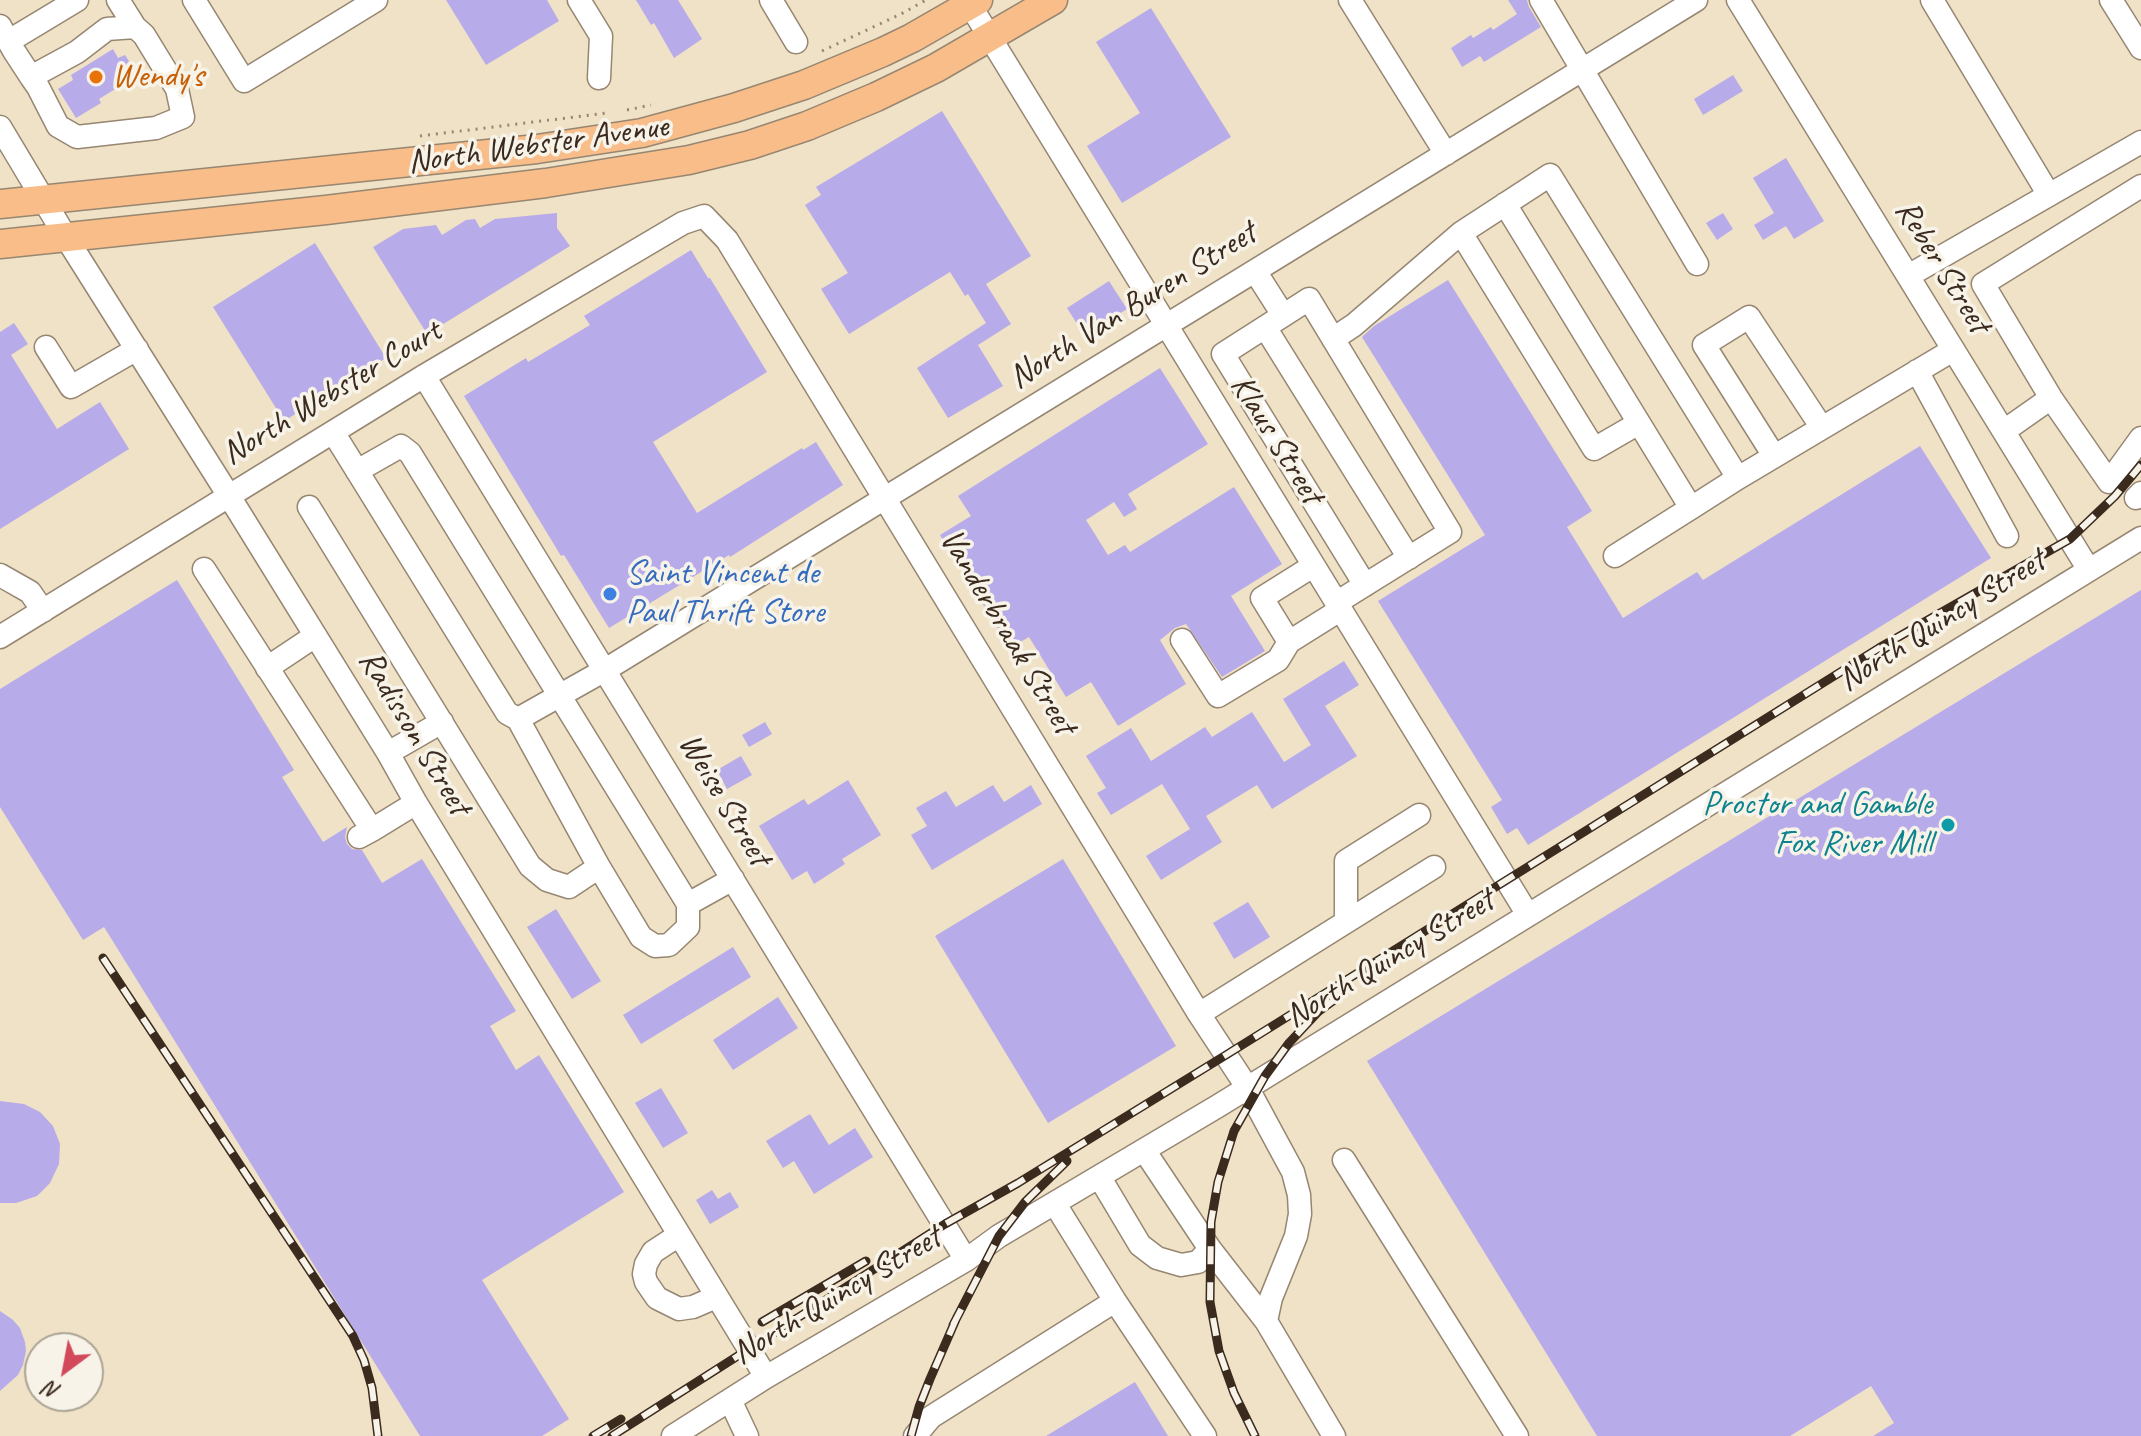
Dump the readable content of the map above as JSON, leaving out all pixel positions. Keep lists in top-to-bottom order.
{
  "streets": {
    "main road": ["North Webster Avenue"],
    "street": [
      "Reber Street",
      "North Van Buren Street",
      "North Webster Court",
      "Klaus Street",
      "North Quincy Street",
      "Vanderbraak Street",
      "Radisson Street",
      "Weise Street"
    ]
  },
  "crossings": [
    ["North Webster Avenue", "Klaus Street"],
    ["North Webster Avenue", "Radisson Street"],
    ["Reber Street", "North Quincy Street"],
    ["North Van Buren Street", "Klaus Street"],
    ["North Van Buren Street", "Vanderbraak Street"],
    ["North Van Buren Street", "Weise Street"],
    ["North Webster Court", "Vanderbraak Street"],
    ["North Webster Court", "Radisson Street"],
    ["North Webster Court", "Weise Street"],
    ["Klaus Street", "North Quincy Street"],
    ["North Quincy Street", "Vanderbraak Street"],
    ["North Quincy Street", "Radisson Street"],
    ["North Quincy Street", "Weise Street"]
  ],
  "places": ["Wendy's", "Saint Vincent de Paul Thrift Store", "Proctor and Gamble Fox River Mill"],
  "north": "bottom left"
}
